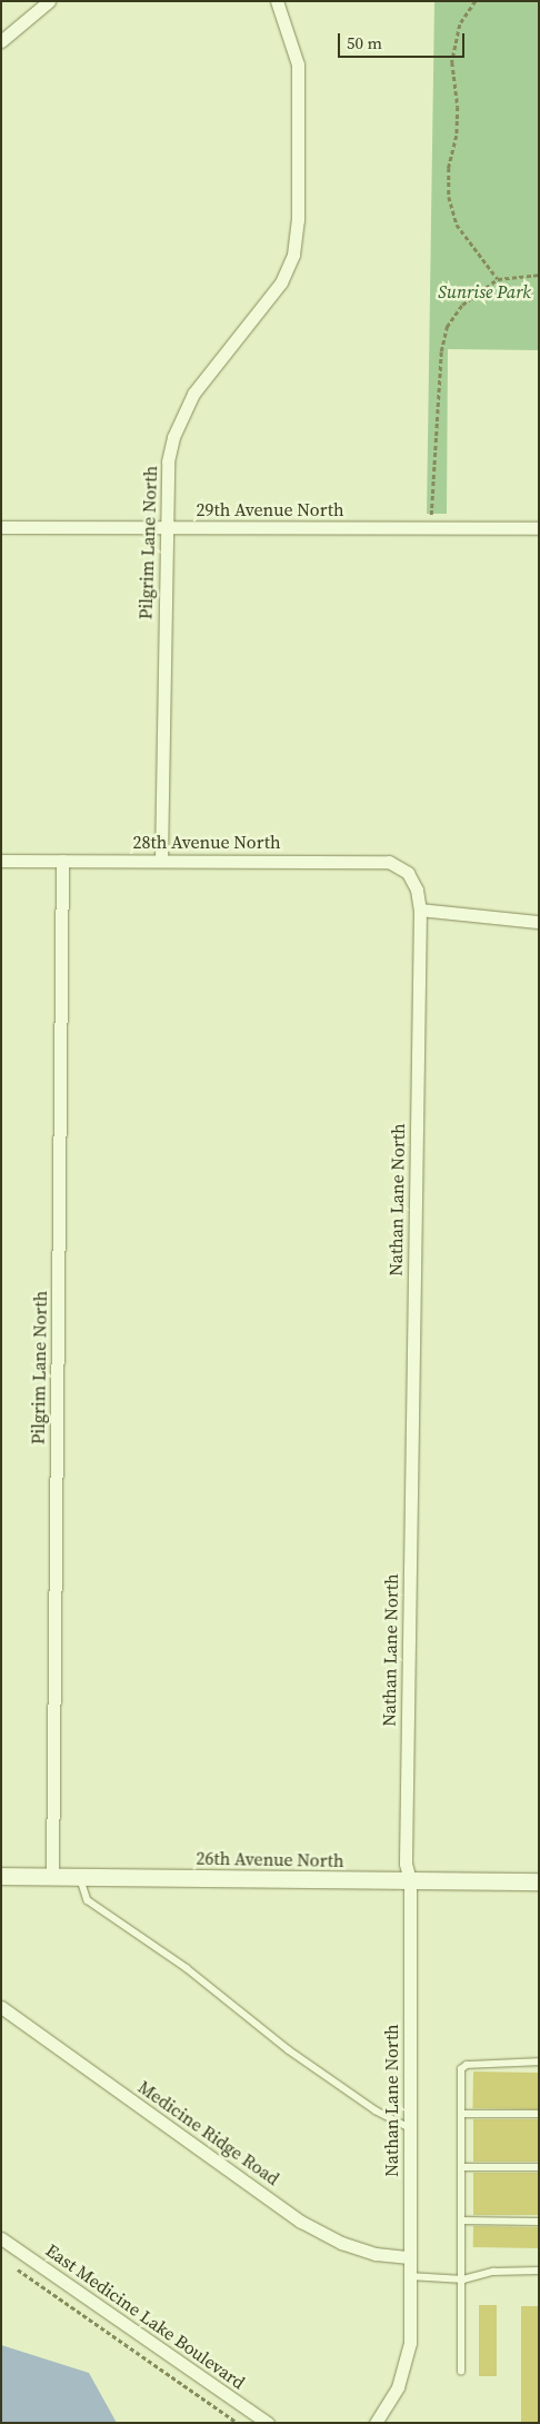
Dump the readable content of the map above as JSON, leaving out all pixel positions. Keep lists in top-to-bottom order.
{
  "streets": {
    "street": [
      "29th Avenue North",
      "Pilgrim Lane North",
      "28th Avenue North",
      "Nathan Lane North",
      "26th Avenue North",
      "Medicine Ridge Road",
      "East Medicine Lake Boulevard"
    ]
  },
  "crossings": [
    ["29th Avenue North", "Pilgrim Lane North"],
    ["Pilgrim Lane North", "28th Avenue North"],
    ["Pilgrim Lane North", "26th Avenue North"],
    ["28th Avenue North", "Nathan Lane North"],
    ["Nathan Lane North", "26th Avenue North"],
    ["Nathan Lane North", "Medicine Ridge Road"]
  ],
  "parks": ["Sunrise Park"],
  "scale_bar": "50 m"
}
